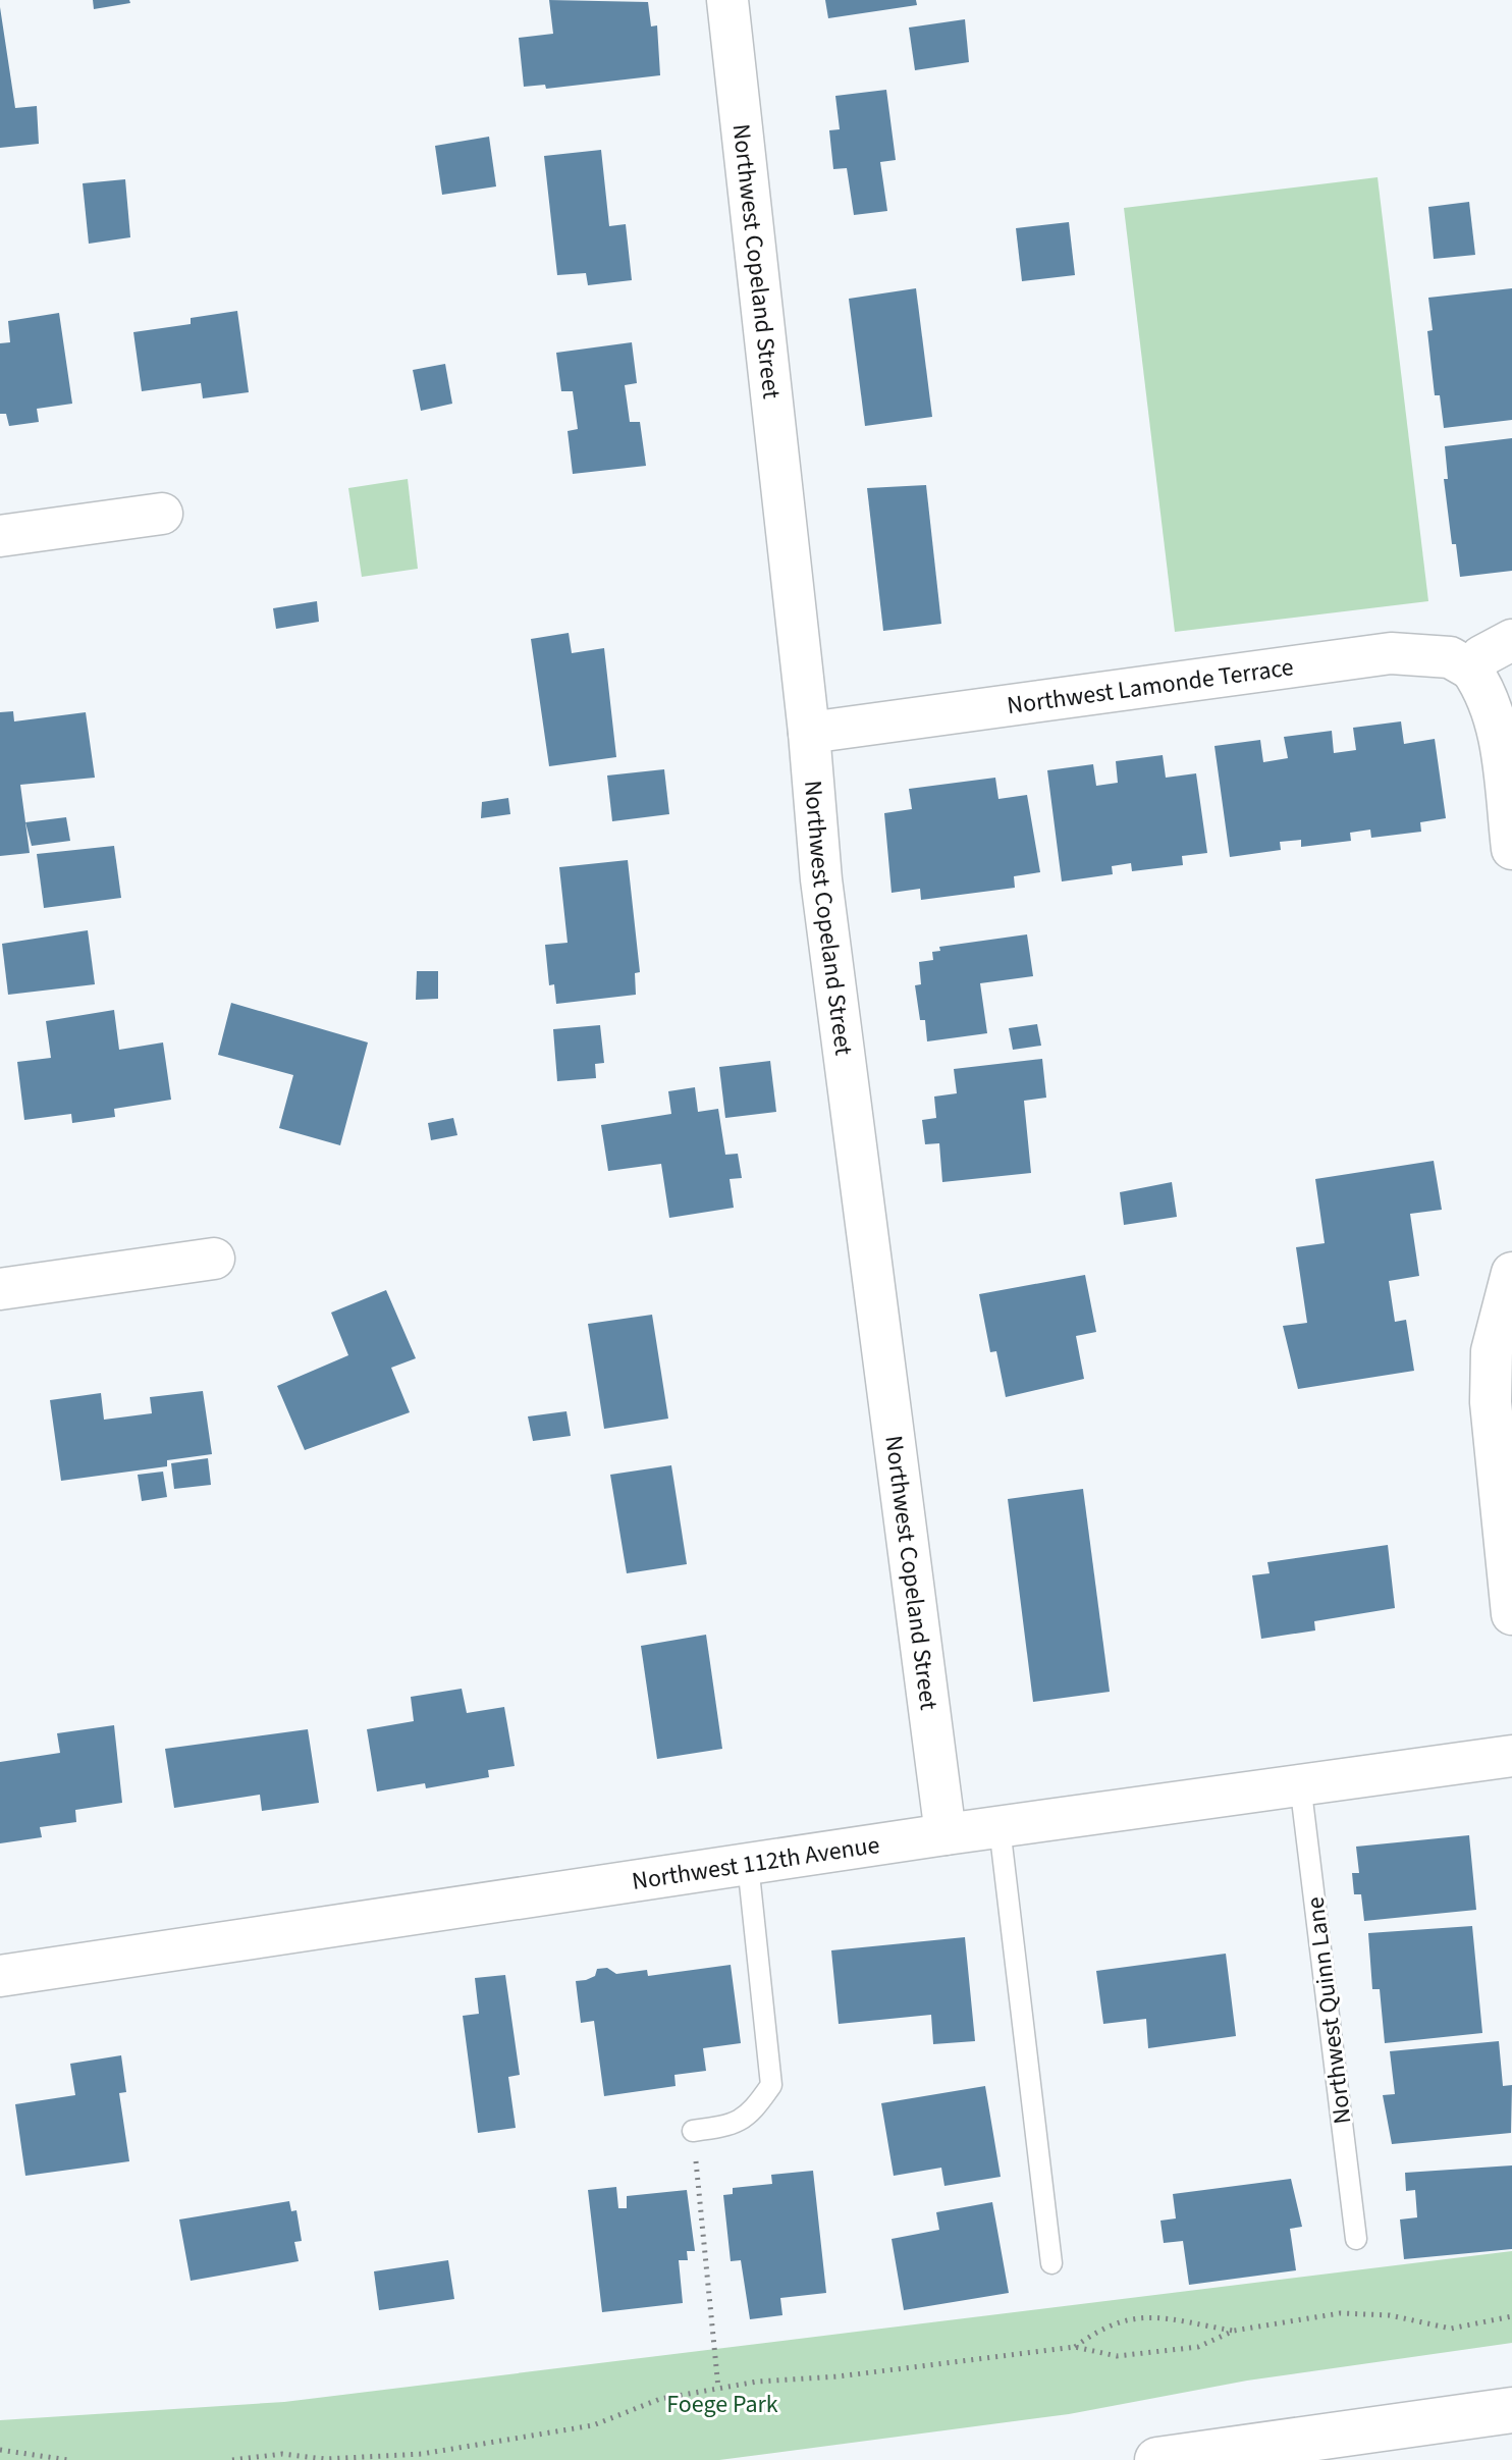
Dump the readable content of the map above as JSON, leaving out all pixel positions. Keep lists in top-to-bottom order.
{
  "streets": {
    "street": ["Northwest Copeland Street", "Northwest Lamonde Terrace", "Northwest 112th Avenue"],
    "lane": ["Northwest Quinn Lane"]
  },
  "crossings": [
    ["Northwest Copeland Street", "Northwest Lamonde Terrace"],
    ["Northwest Copeland Street", "Northwest 112th Avenue"],
    ["Northwest 112th Avenue", "Northwest Quinn Lane"]
  ],
  "parks": ["Foege Park"]
}
